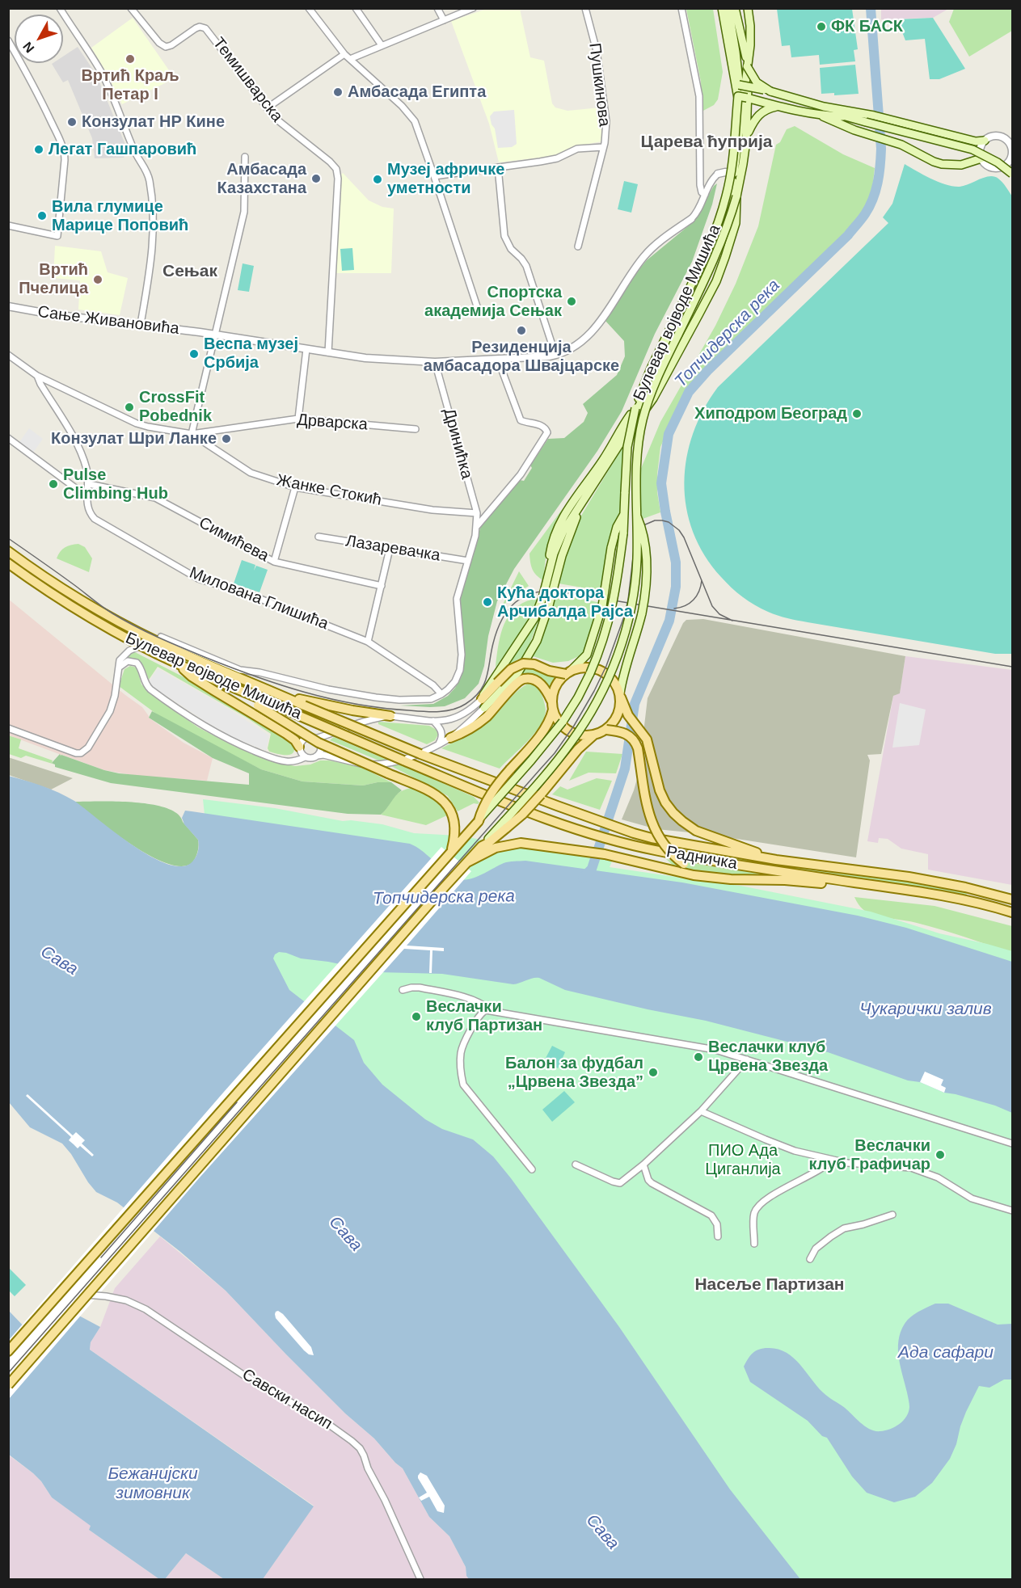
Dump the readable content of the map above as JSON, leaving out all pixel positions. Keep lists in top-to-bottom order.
{
  "streets": {
    "main road": ["Булевар војводе Мишића", "Радничка"],
    "street": [
      "Темишварска",
      "Пушкинова",
      "Сање Живановића",
      "Дрварска",
      "Дринићка",
      "Жанке Стокић",
      "Симићева",
      "Лазаревачка",
      "Милована Глишића",
      "Савски насип"
    ]
  },
  "crossings": [
    ["Темишварска", "Сање Живановића"],
    ["Булевар војводе Мишића", "Дринићка"],
    ["Булевар војводе Мишића", "Милована Глишића"],
    ["Булевар војводе Мишића", "Радничка"],
    ["Сање Живановића", "Дринићка"],
    ["Дрварска", "Жанке Стокић"],
    ["Дринићка", "Жанке Стокић"],
    ["Дринићка", "Лазаревачка"],
    ["Дринићка", "Милована Глишића"]
  ],
  "districts": ["Царева ћуприја", "Сењак", "Насеље Партизан"],
  "water": [
    "Топчидерска река",
    "Сава",
    "Чукарички залив",
    "Ада сафари",
    "Бежанијски зимовник"
  ],
  "parks": ["ПИО Ада Циганлија"],
  "places": [
    "ФК БАСК",
    "Вртић Краљ Петар I",
    "Амбасада Египта",
    "Конзулат НР Кине",
    "Легат Гашпаровић",
    "Амбасада Казахстана",
    "Музеј афричке уметности",
    "Вила глумице Марице Поповић",
    "Вртић Пчелица",
    "Спортска академија Сењак",
    "Резиденција амбасадора Швајцарске",
    "Веспа музеј Србија",
    "CrossFit Pobednik",
    "Хиподром Београд",
    "Конзулат Шри Ланке",
    "Pulse Climbing Hub",
    "Кућа доктора Арчибалда Рајса",
    "Веслачки клуб Партизан",
    "Веслачки клуб Црвена Звезда",
    "Балон за фудбал „Црвена Звезда”",
    "Веслачки клуб Графичар"
  ],
  "north": "bottom left"
}
